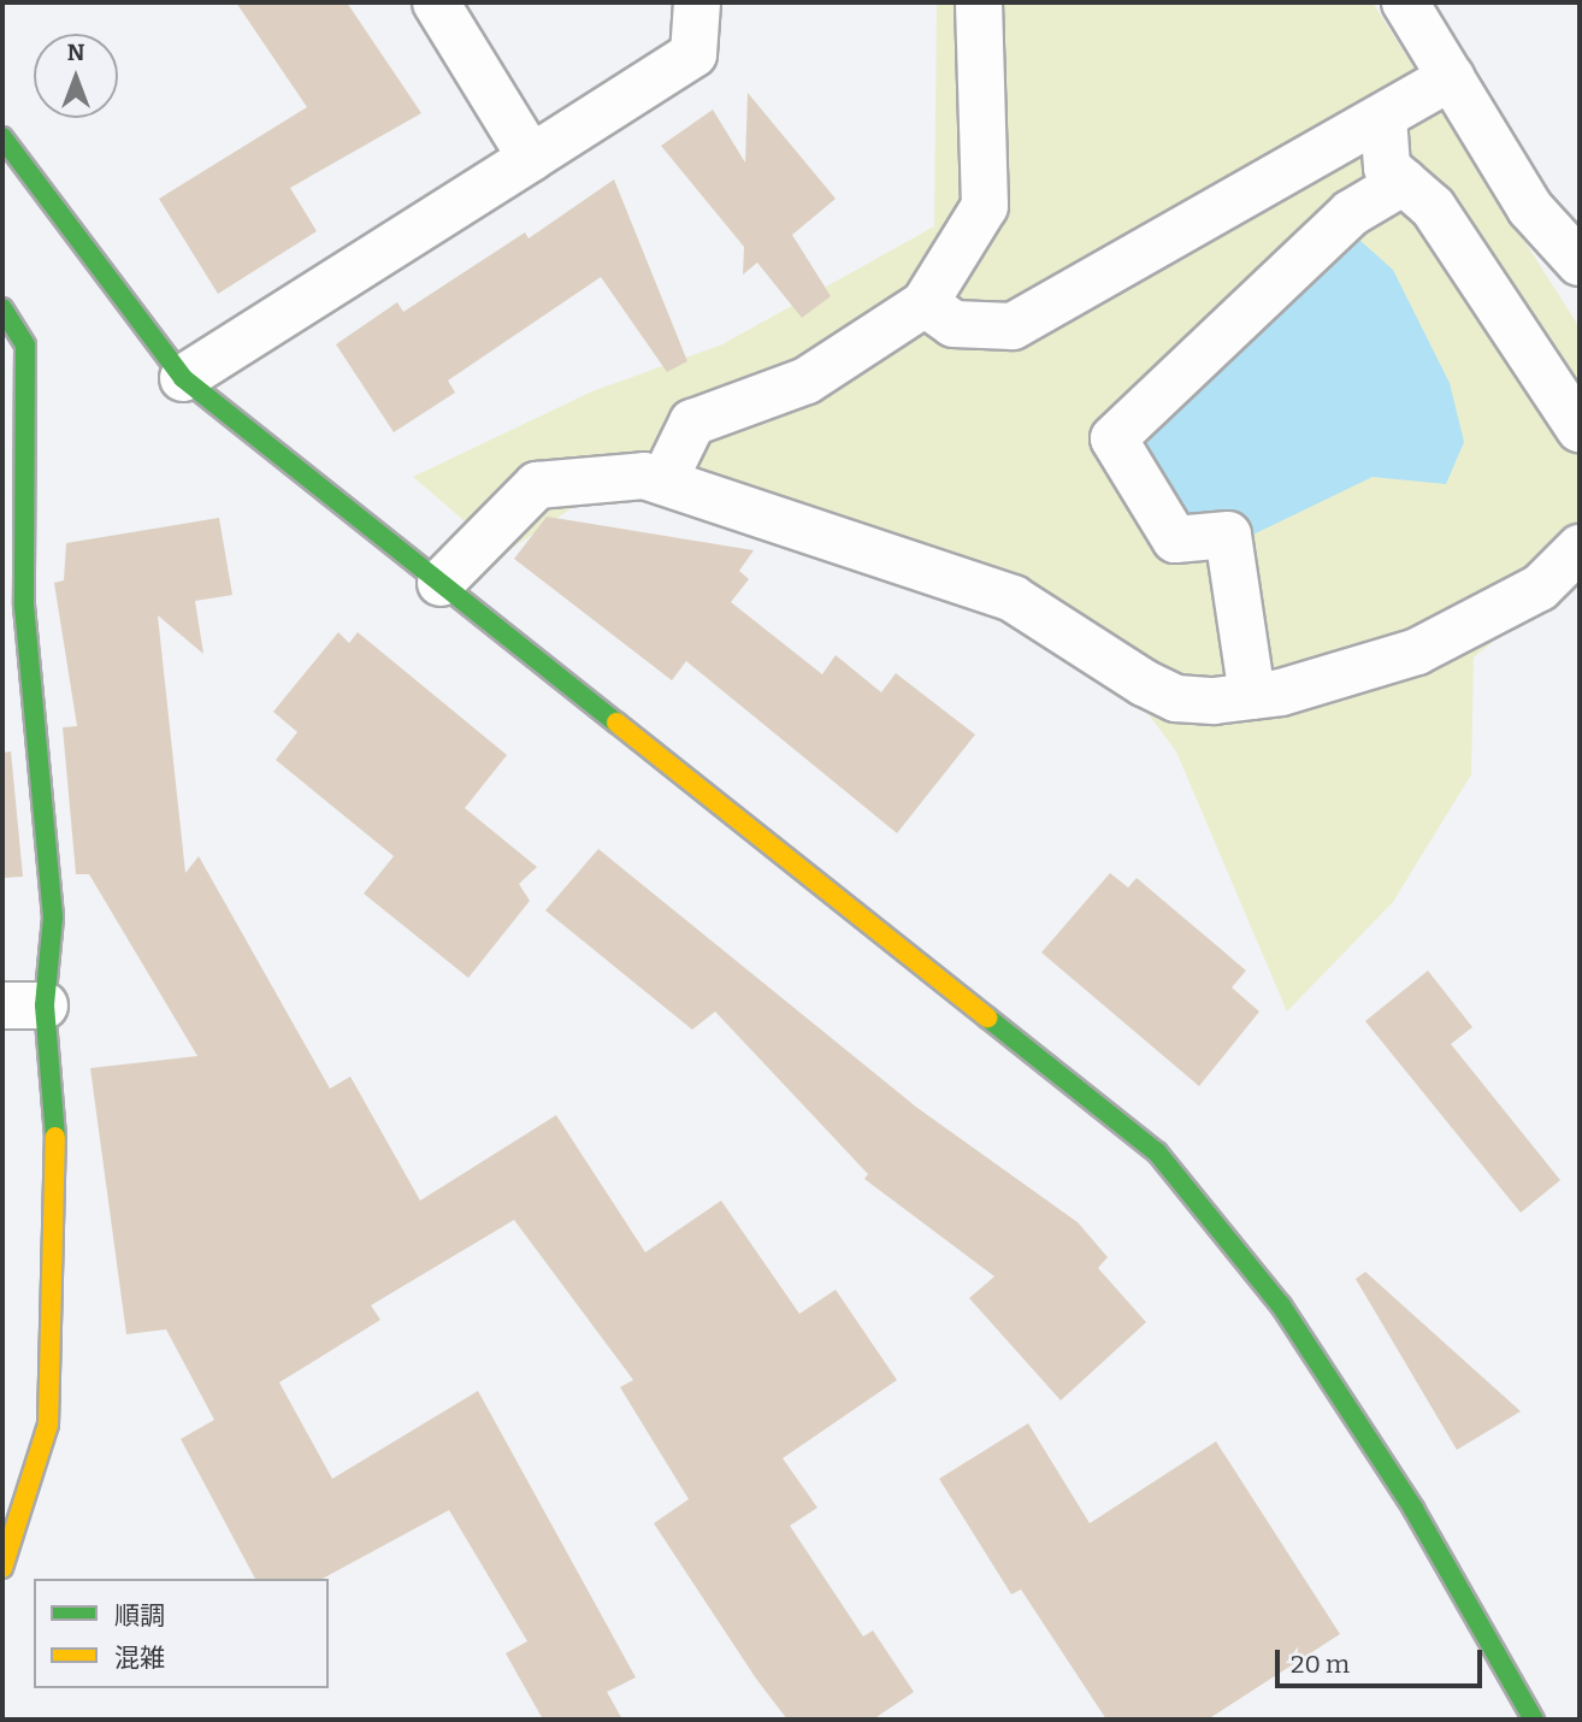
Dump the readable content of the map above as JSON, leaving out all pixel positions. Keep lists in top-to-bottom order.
{
  "legend": ["順調", "混雑"],
  "scale_bar": "20 m",
  "north": "top"
}
